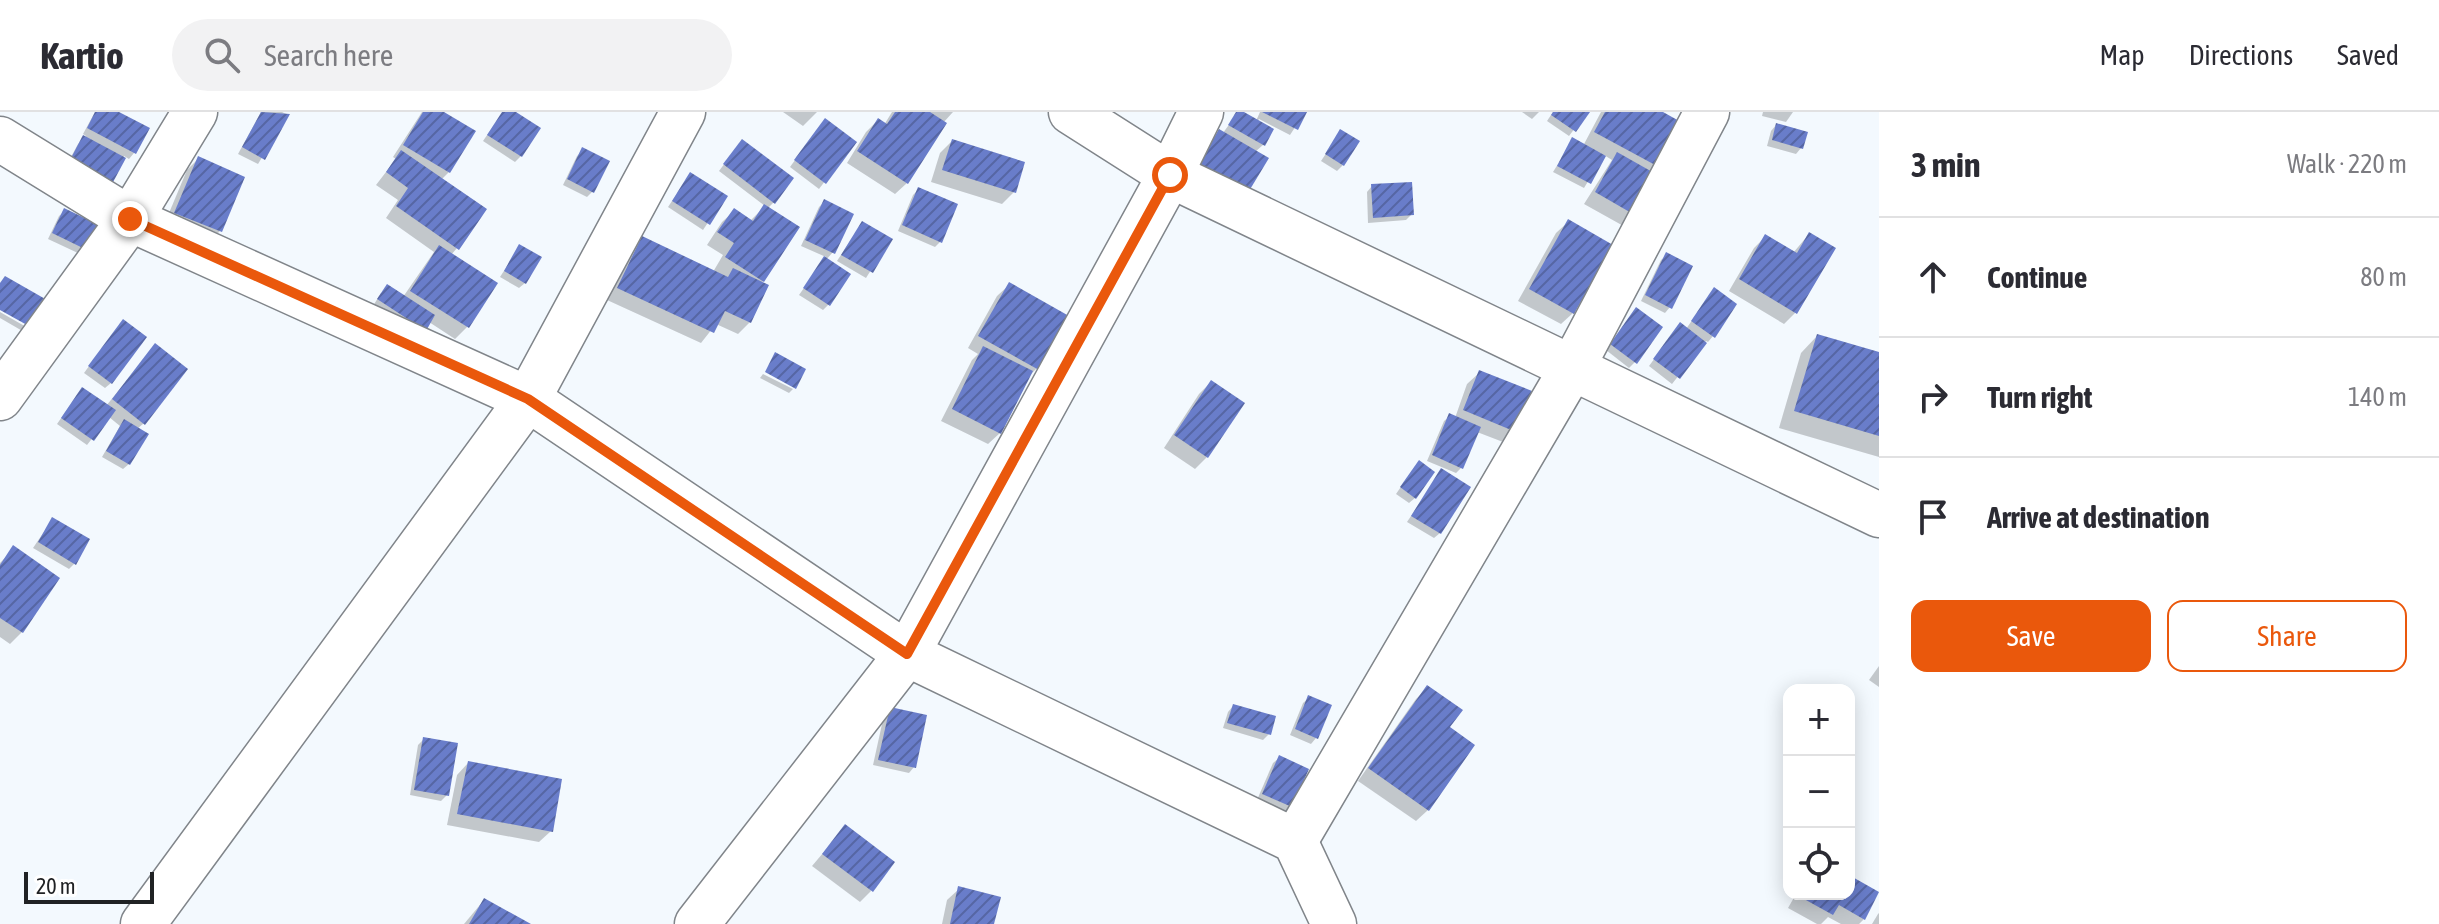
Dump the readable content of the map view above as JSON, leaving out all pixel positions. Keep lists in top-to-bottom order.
{
  "scale_bar": "20 m",
  "page": {
    "header": "Kartio",
    "search": "Search here",
    "nav": ["Map", "Directions", "Saved"],
    "heading": ["3 min", "Walk · 220 m"],
    "list": [
      ["Continue", "80 m"],
      ["Turn right", "140 m"],
      "Arrive at destination"
    ],
    "buttons": ["Save", "Share"],
    "map_buttons": ["+", "−"],
    "scale": "20 m"
  }
}
